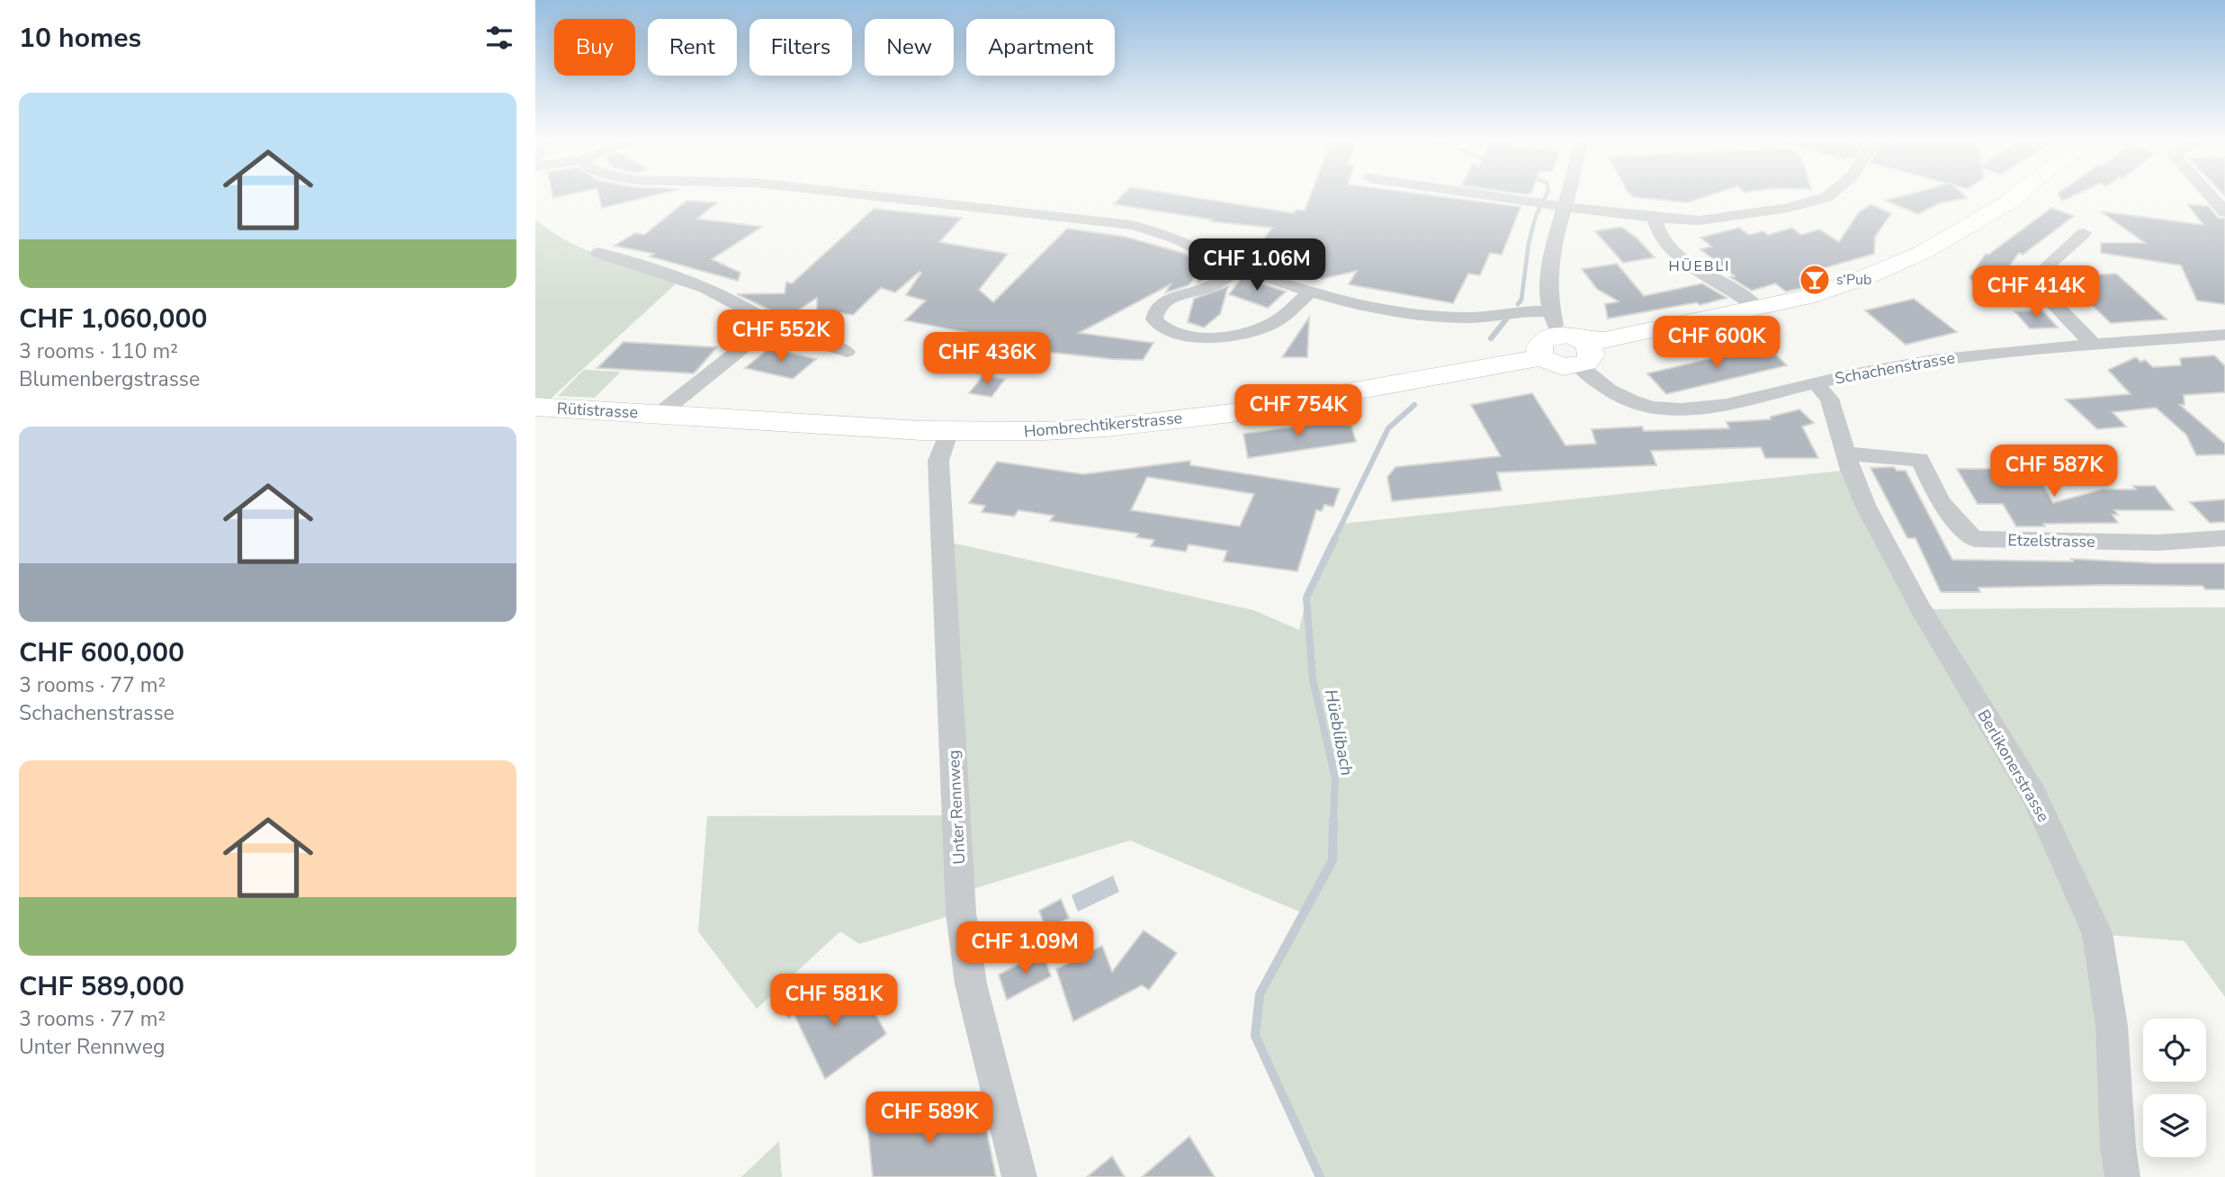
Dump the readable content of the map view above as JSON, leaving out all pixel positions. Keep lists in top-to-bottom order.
{
  "streets": {
    "main road": ["Rütistrasse", "Hombrechtikerstrasse"],
    "street": [
      "Schachenstrasse",
      "Etzelstrasse",
      "Berlikonerstrasse",
      "Unter Rennweg"
    ]
  },
  "crossings": [
    ["Schachenstrasse", "Berlikonerstrasse"],
    ["Rütistrasse", "Hombrechtikerstrasse"],
    ["Hombrechtikerstrasse", "Unter Rennweg"],
    ["Etzelstrasse", "Berlikonerstrasse"]
  ],
  "districts": ["HÜEBLI"],
  "water": ["Hüeblibach"],
  "places": {
    "bar": ["s‘Pub"]
  },
  "page": {
    "heading": "10 homes",
    "chip": [
      "Buy",
      "Rent",
      "Filters",
      "New",
      "Apartment"
    ],
    "list": [
      {
        "name": "CHF 1,060,000",
        "note": "3 rooms · 110 m² · Blumenbergstrasse"
      },
      {
        "name": "CHF 600,000",
        "note": "3 rooms · 77 m² · Schachenstrasse"
      },
      {
        "name": "CHF 589,000",
        "note": "3 rooms · 77 m² · Unter Rennweg"
      }
    ],
    "price": [
      "CHF 1.06M",
      "CHF 414K",
      "CHF 552K",
      "CHF 600K",
      "CHF 436K",
      "CHF 754K",
      "CHF 587K",
      "CHF 1.09M",
      "CHF 581K",
      "CHF 589K"
    ]
  }
}
